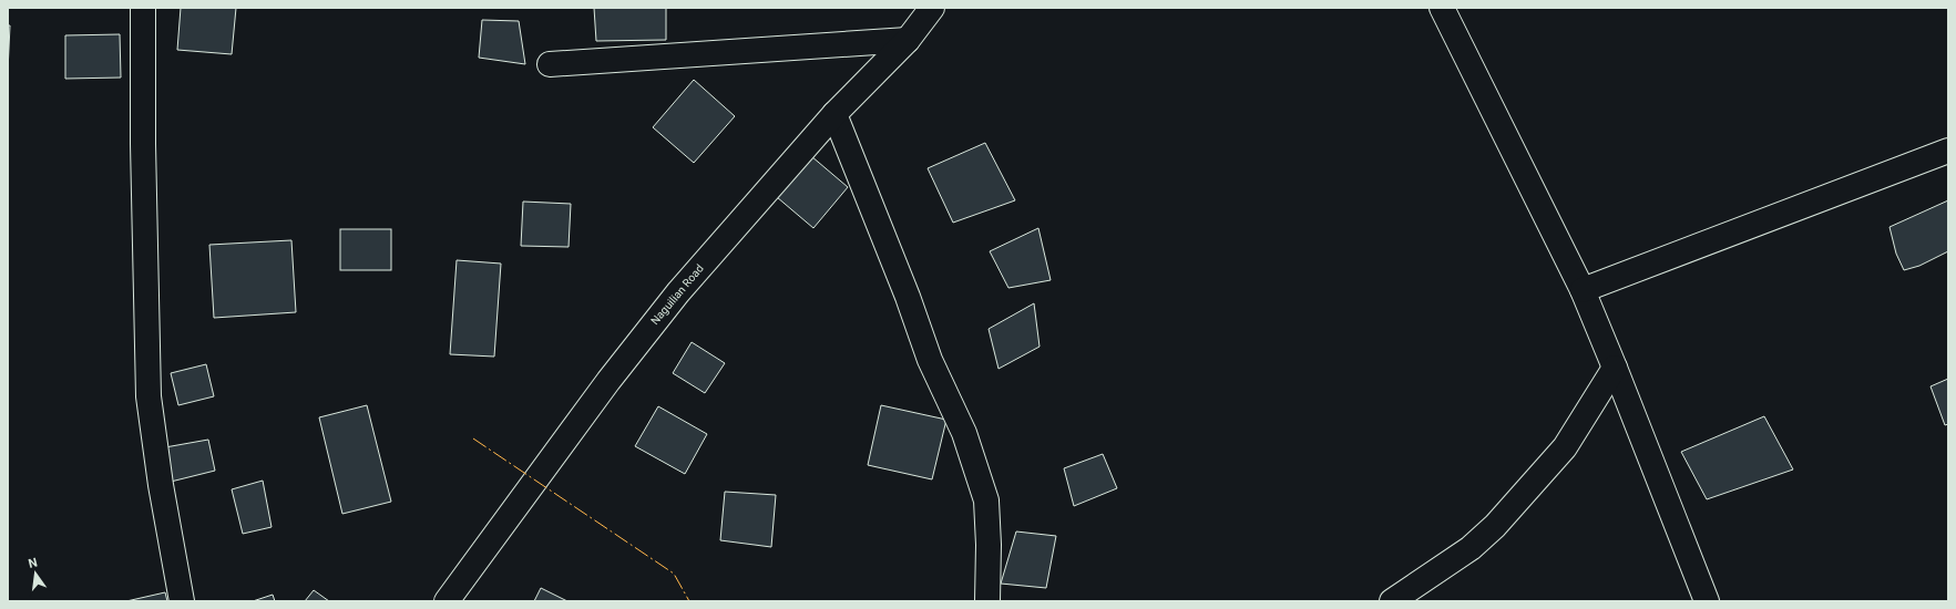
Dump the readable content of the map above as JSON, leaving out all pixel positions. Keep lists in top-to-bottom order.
{
  "streets": {
    "main road": ["Naguilian Road"]
  },
  "north": "top"
}
